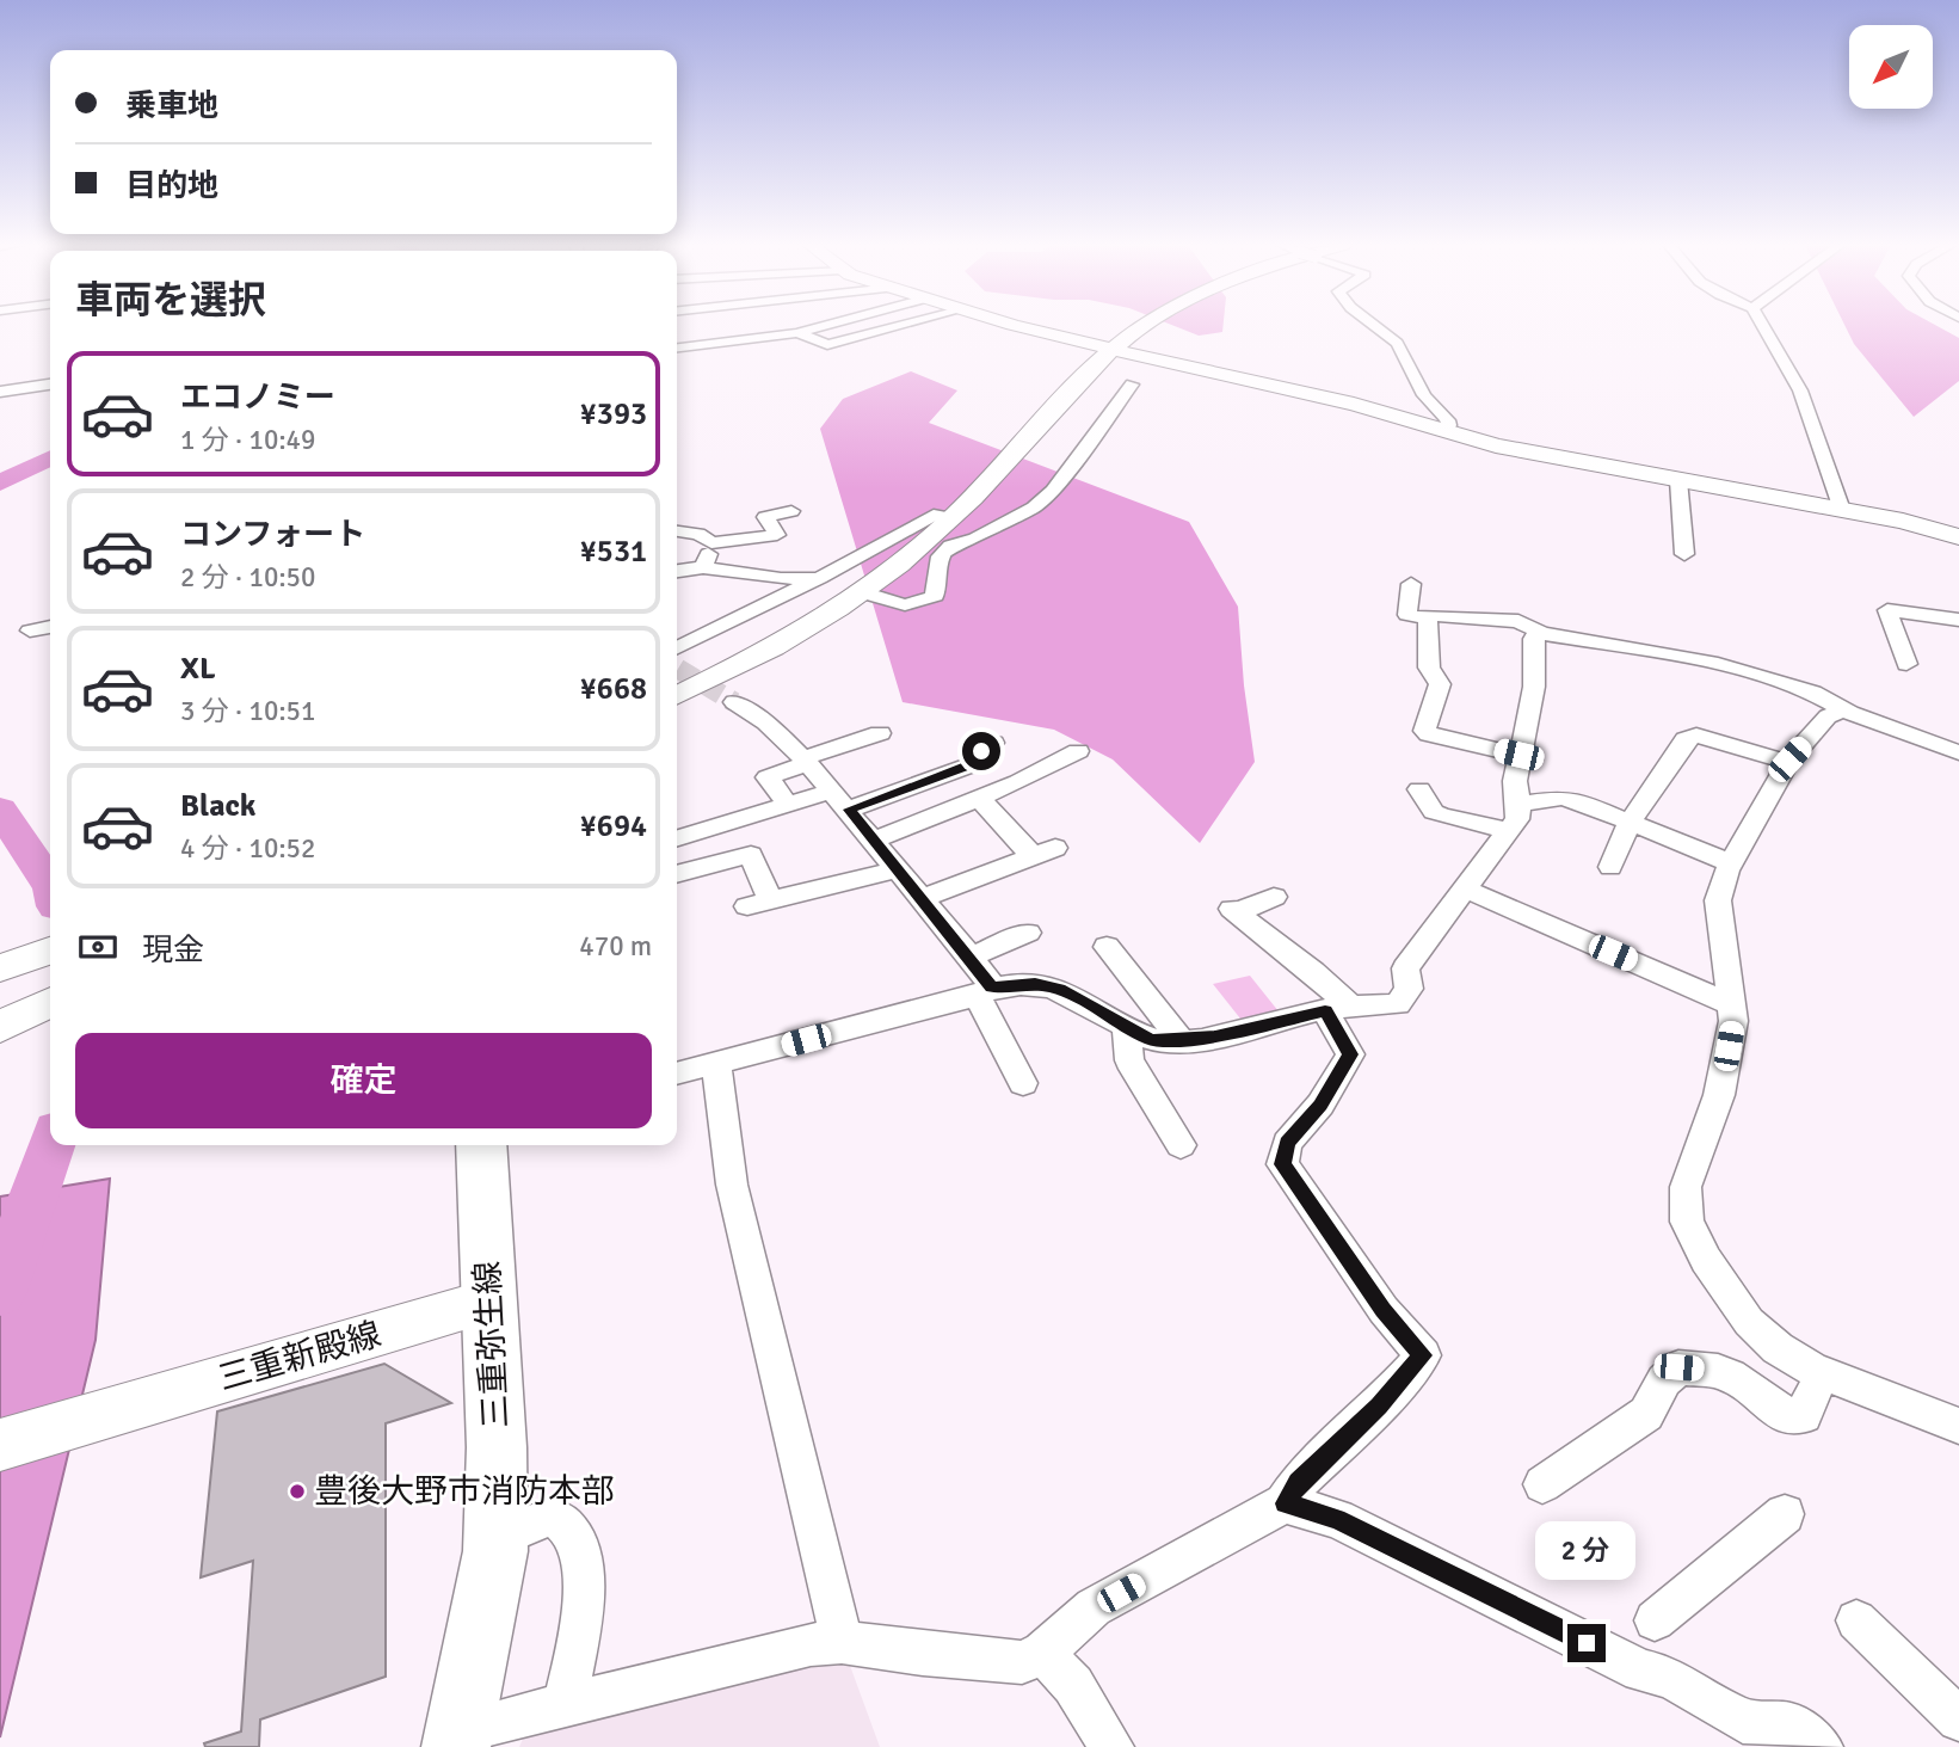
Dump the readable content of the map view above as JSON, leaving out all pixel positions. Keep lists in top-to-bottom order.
{
  "streets": {
    "main road": ["三重弥生線", "三重新殿線"]
  },
  "crossings": [
    ["三重弥生線", "三重新殿線"]
  ],
  "places": ["豊後大野市消防本部"],
  "north": "bottom left",
  "page": {
    "banner": ["乗車地", "目的地"],
    "heading": "車両を選択",
    "list": [
      {
        "name": "エコノミー",
        "note": "1 分 · 10:49",
        "value": "¥393"
      },
      {
        "name": "コンフォート",
        "note": "2 分 · 10:50",
        "value": "¥531"
      },
      {
        "name": "XL",
        "note": "3 分 · 10:51",
        "value": "¥668"
      },
      {
        "name": "Black",
        "note": "4 分 · 10:52",
        "value": "¥694"
      }
    ],
    "pay": ["現金", "470 m"],
    "buttons": "確定",
    "bubble": "2 分"
  }
}
